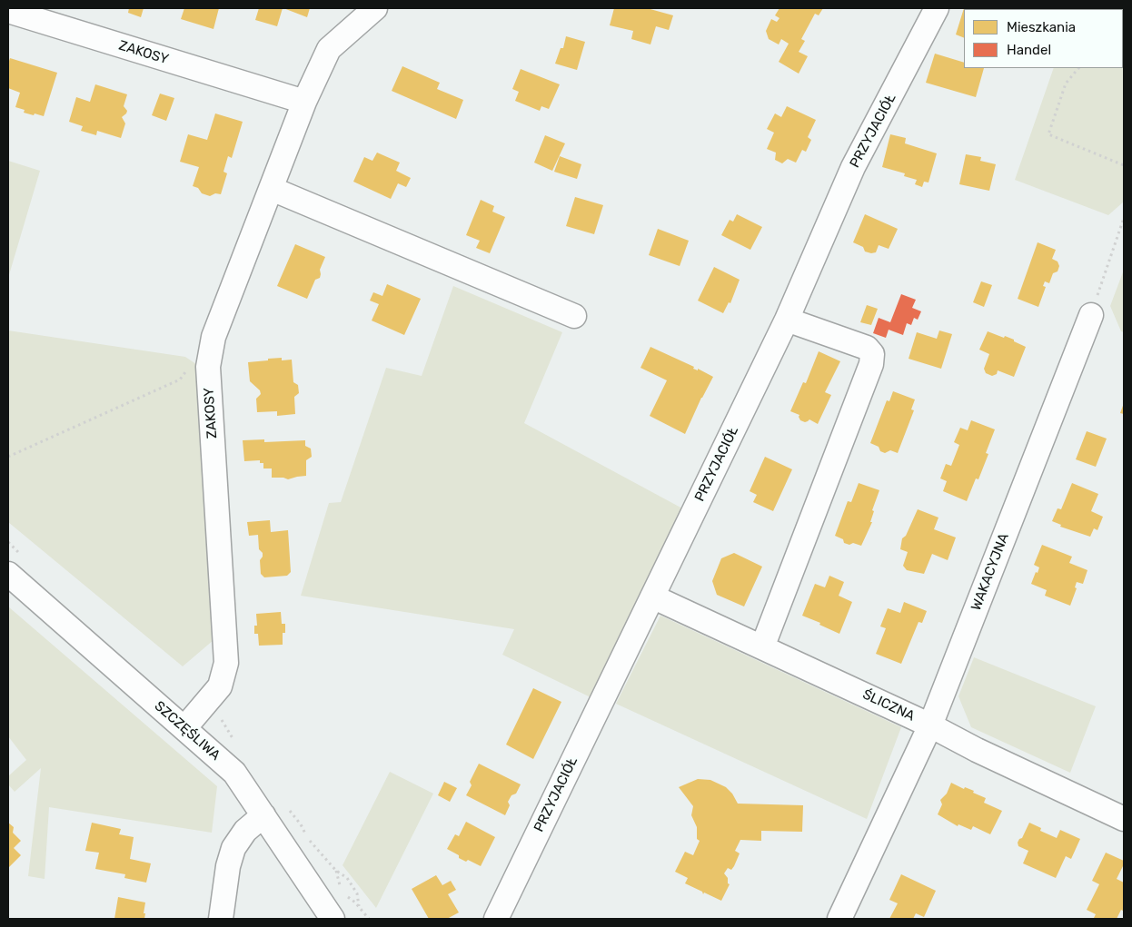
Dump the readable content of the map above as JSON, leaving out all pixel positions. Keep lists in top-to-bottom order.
{
  "streets": {
    "street": [
      "ZAKOSY",
      "PRZYJACIÓŁ",
      "WAKACYJNA",
      "ŚLICZNA",
      "SZCZĘŚLIWA"
    ]
  },
  "crossings": [
    ["ZAKOSY", "SZCZĘŚLIWA"],
    ["PRZYJACIÓŁ", "ŚLICZNA"],
    ["WAKACYJNA", "ŚLICZNA"]
  ],
  "legend": ["Mieszkania", "Handel"]
}
